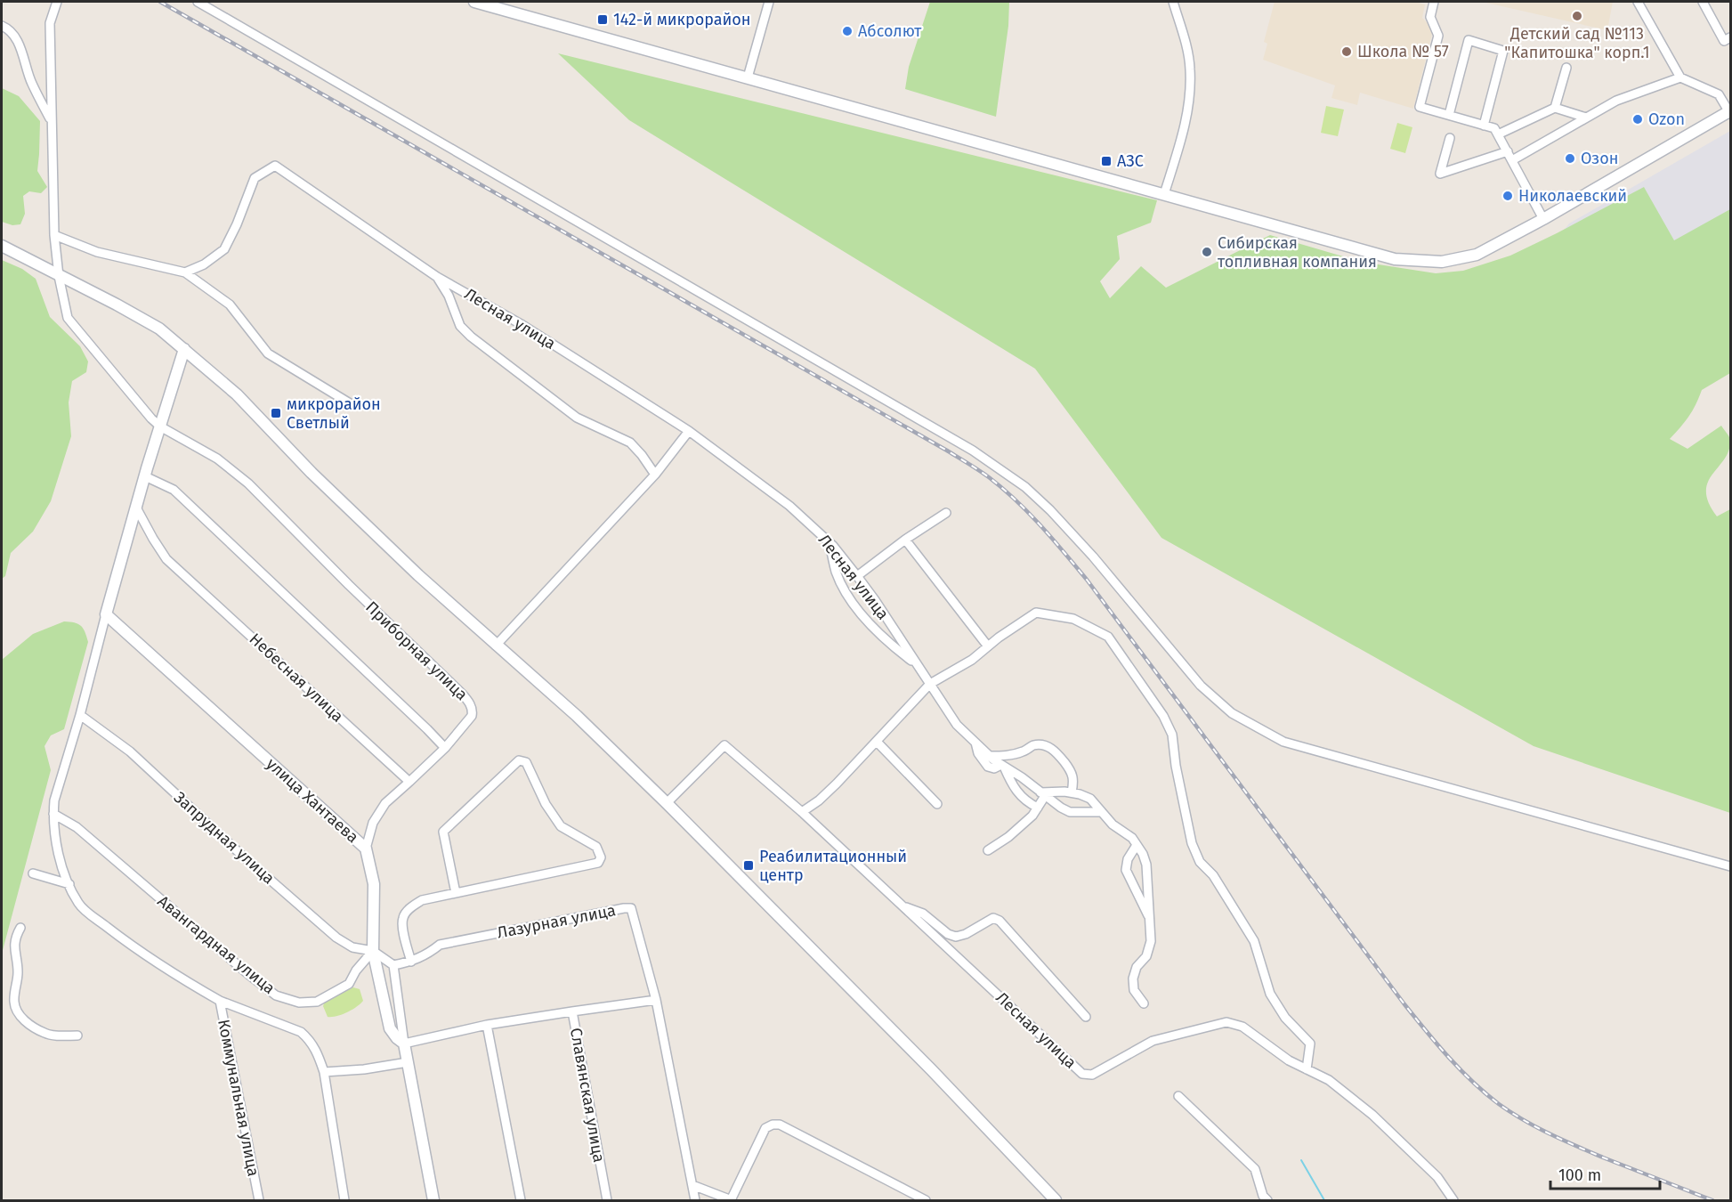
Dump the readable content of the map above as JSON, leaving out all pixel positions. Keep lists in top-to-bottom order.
{
  "streets": {
    "street": [
      "Лесная улица",
      "Приборная улица",
      "Небесная улица",
      "улица Хантаева",
      "Запрудная улица",
      "Лазурная улица",
      "Авангардная улица",
      "Славянская улица",
      "Коммунальная улица"
    ]
  },
  "crossings": [
    ["улица Хантаева", "Запрудная улица"],
    ["улица Хантаева", "Авангардная улица"],
    ["улица Хантаева", "Славянская улица"],
    ["Запрудная улица", "Авангардная улица"]
  ],
  "places": {
    "other": [
      "Детский сад №113 \"Капитошка\" корп.1",
      "Абсолют",
      "Школа № 57",
      "Ozon",
      "Озон",
      "Николаевский",
      "Сибирская топливная компания"
    ],
    "transit": [
      "142-й микрорайон",
      "АЗС",
      "микрорайон Светлый",
      "Реабилитационный центр"
    ]
  },
  "scale_bar": "100 m"
}
